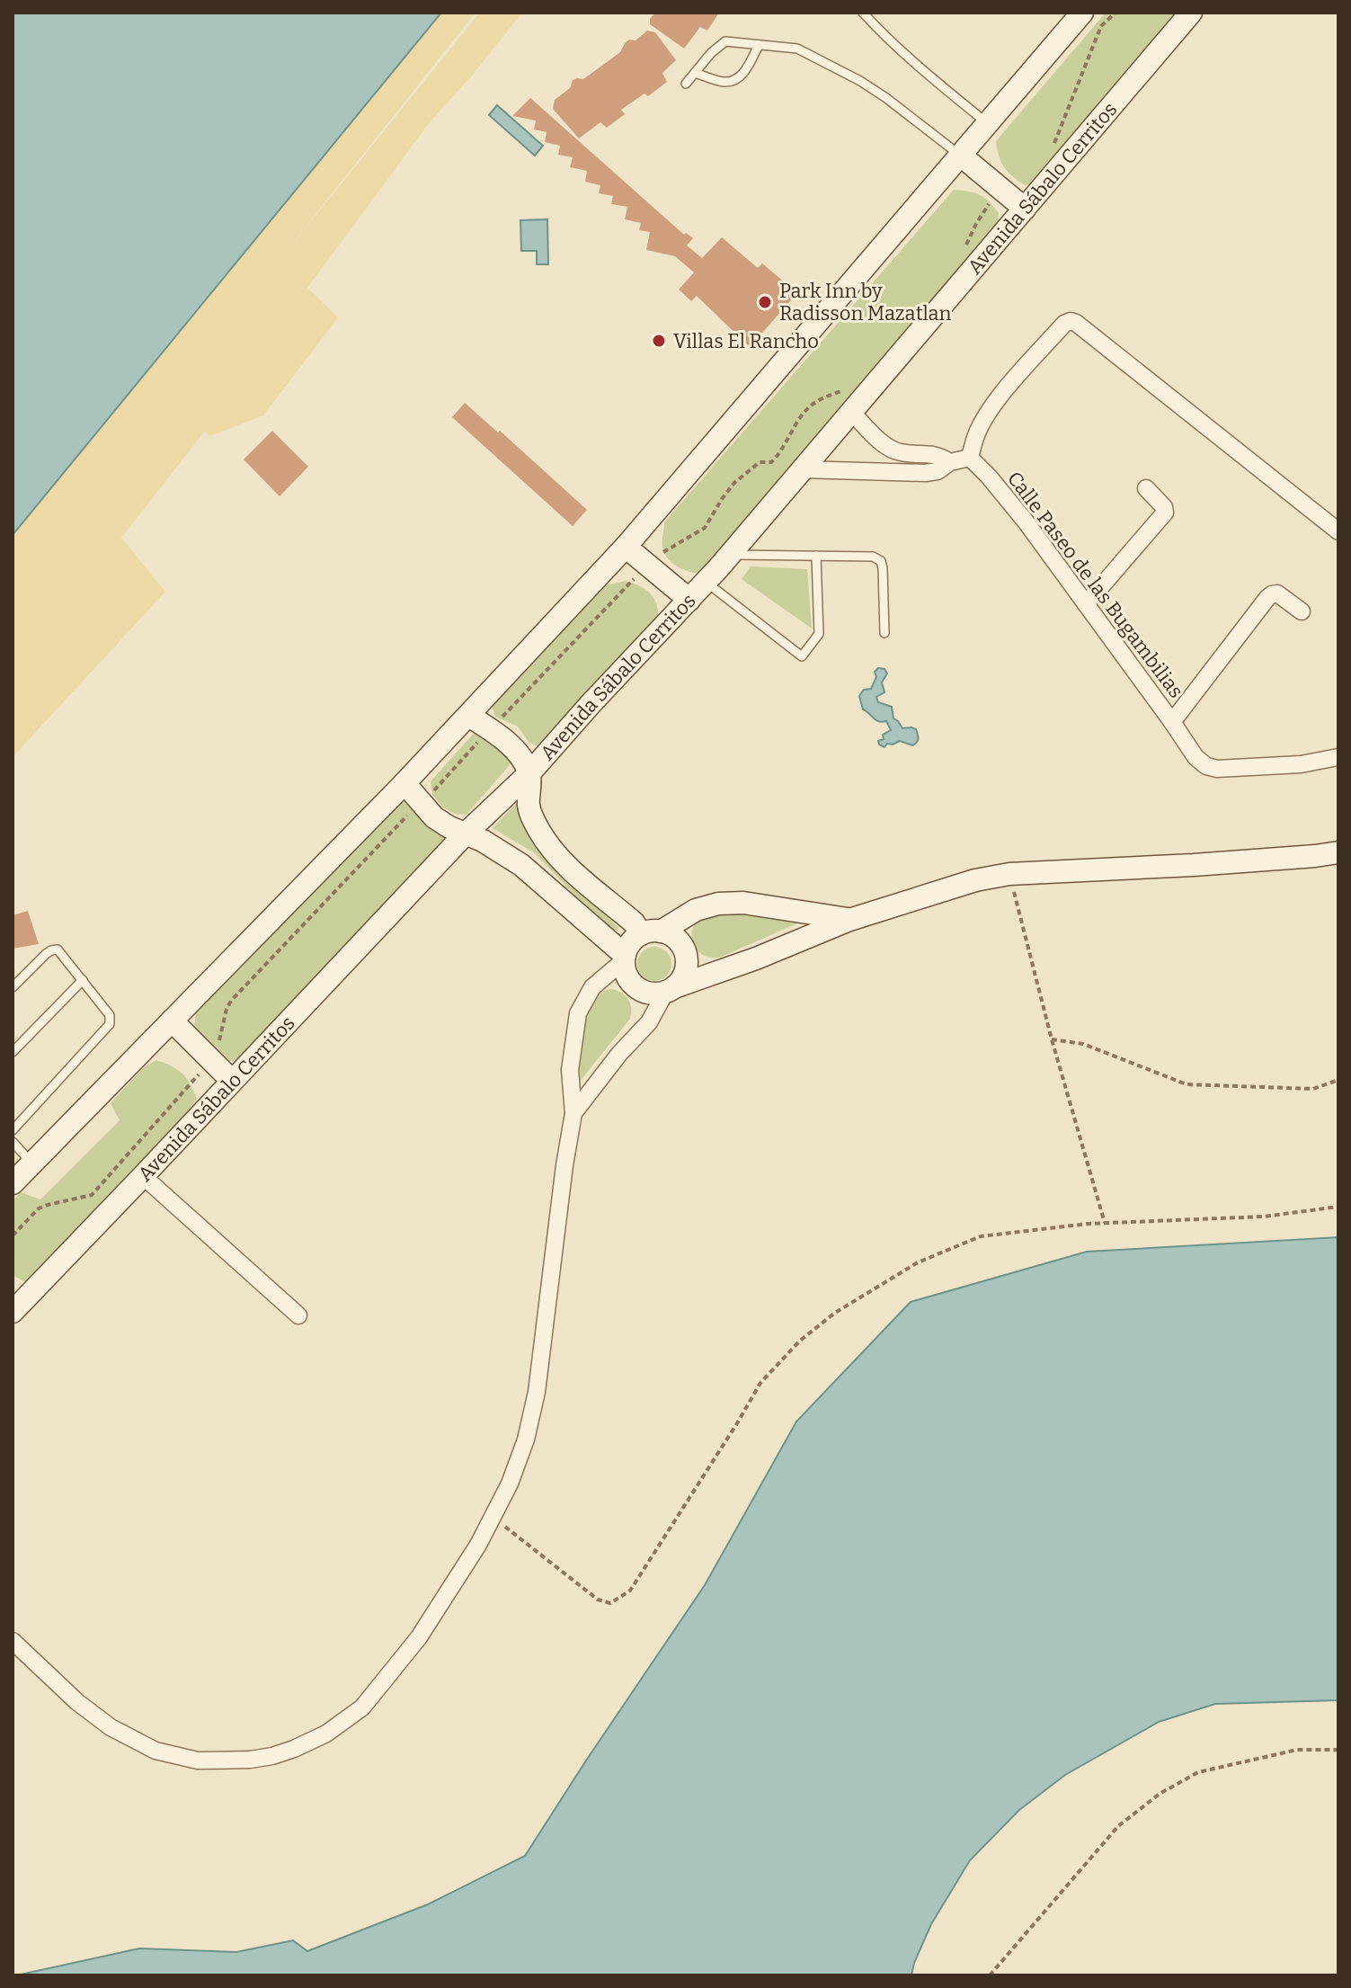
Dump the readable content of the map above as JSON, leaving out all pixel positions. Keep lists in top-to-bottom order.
{
  "streets": {
    "main road": ["Avenida Sábalo Cerritos"],
    "street": ["Calle Paseo de las Bugambilias"]
  },
  "places": ["Park Inn by Radisson Mazatlan", "Villas El Rancho"]
}
